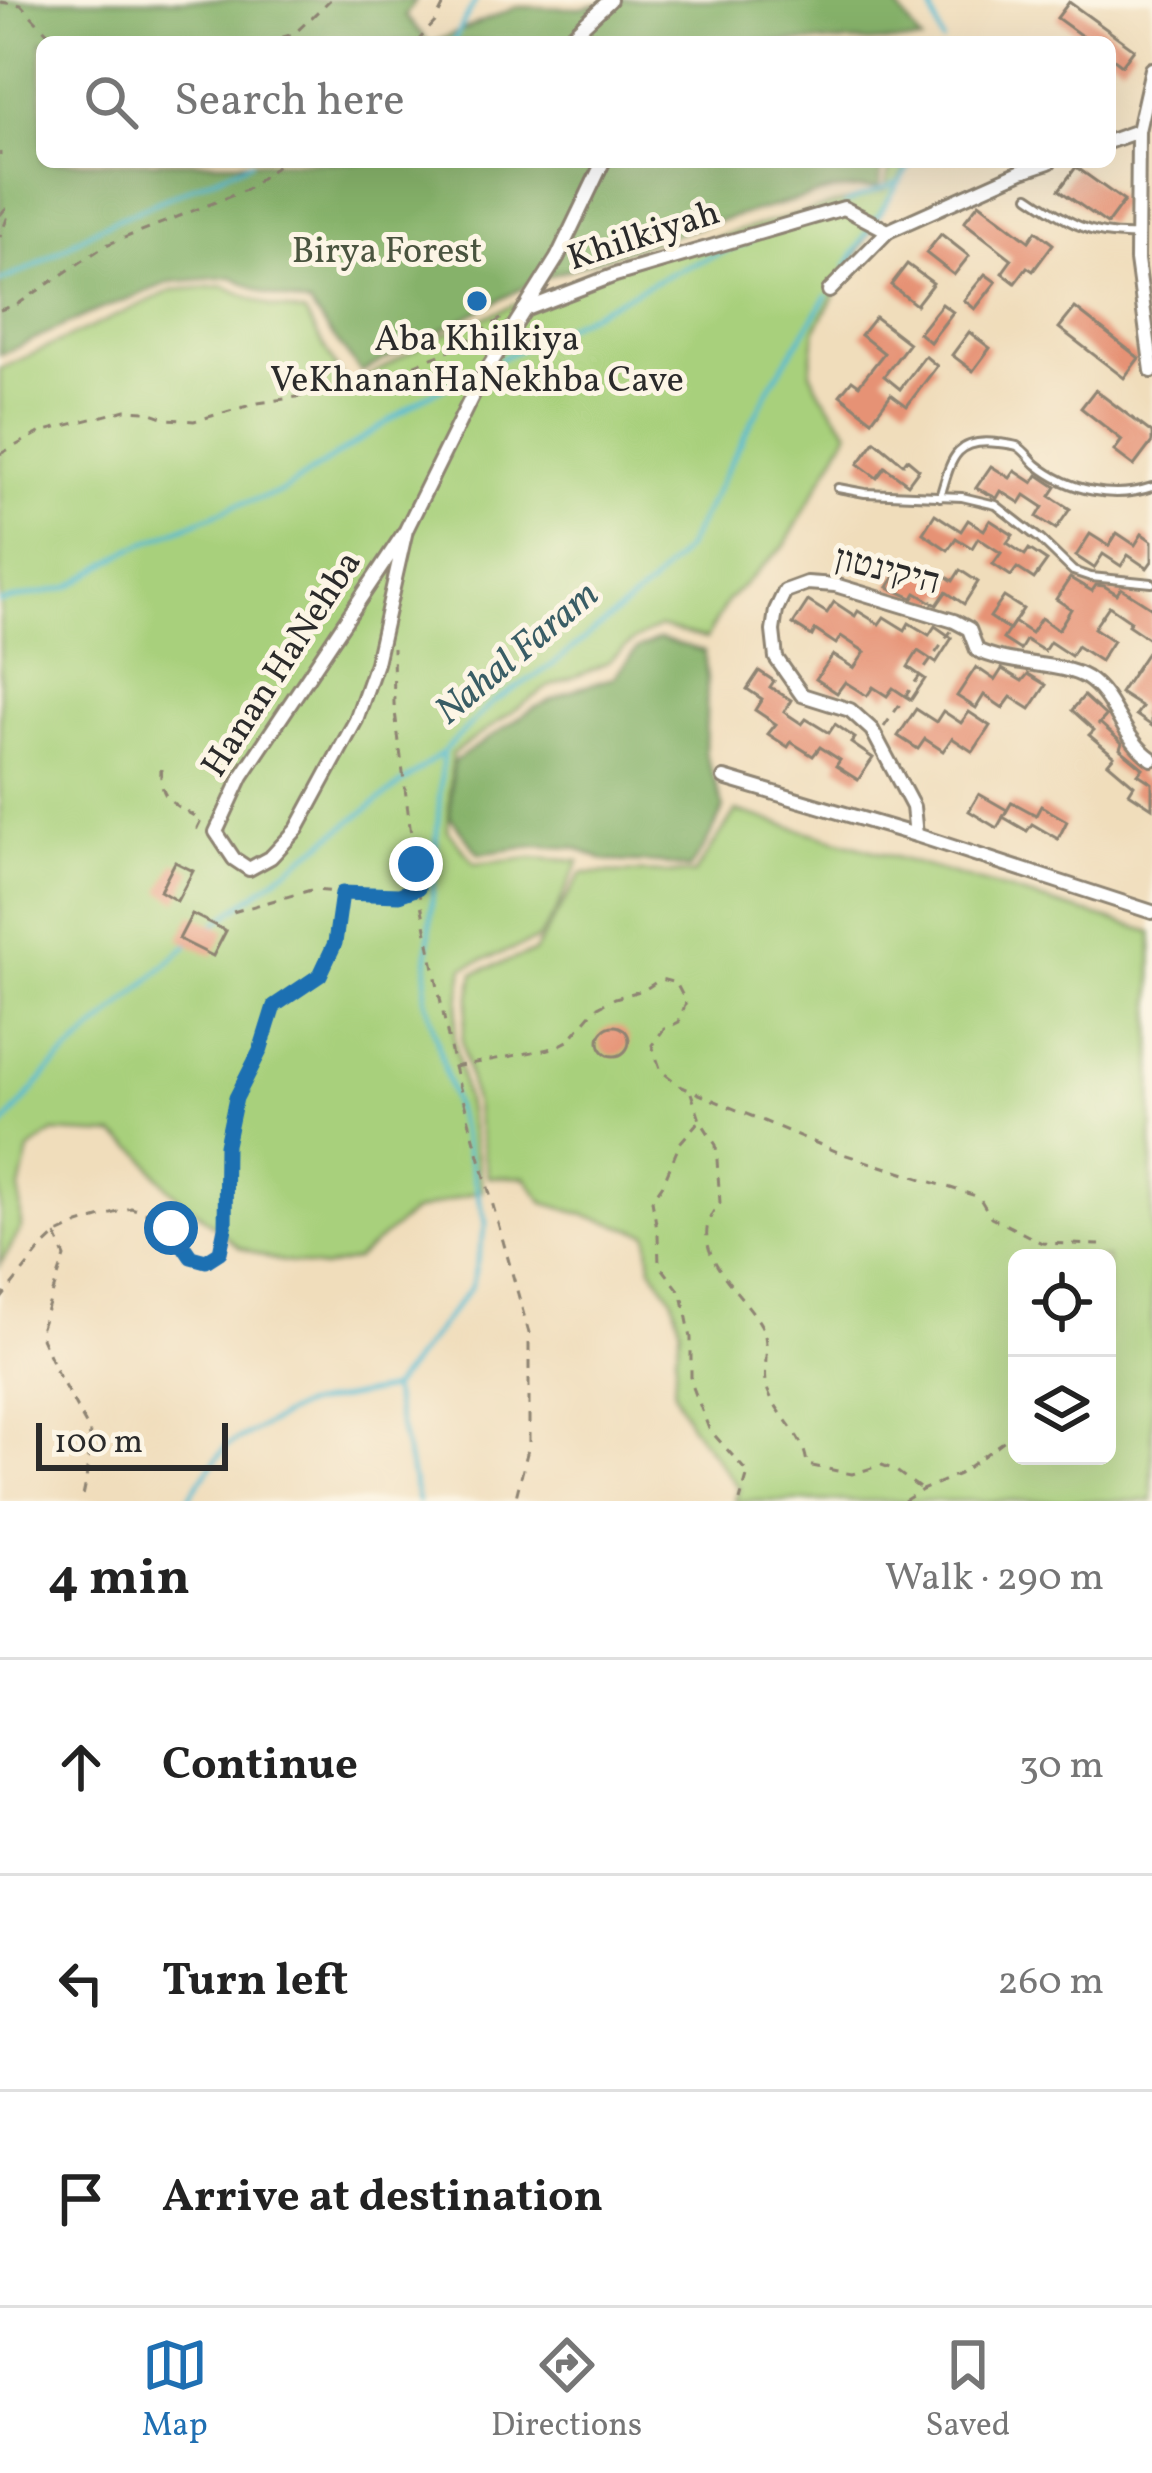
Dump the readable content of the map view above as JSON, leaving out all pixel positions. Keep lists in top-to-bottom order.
{
  "streets": {
    "street": ["Khilkiyah", "היקינטון", "Hanan HaNehba"]
  },
  "water": ["Nahal Faram"],
  "parks": ["Birya Forest"],
  "places": ["Aba Khilkiya VeKhananHaNekhba Cave"],
  "scale_bar": "100 m",
  "page": {
    "search": "Search here",
    "scale": "100 m",
    "heading": ["4 min", "Walk · 290 m"],
    "list": [
      ["Continue", "30 m"],
      ["Turn left", "260 m"],
      "Arrive at destination"
    ],
    "nav": ["Map", "Directions", "Saved"]
  }
}
